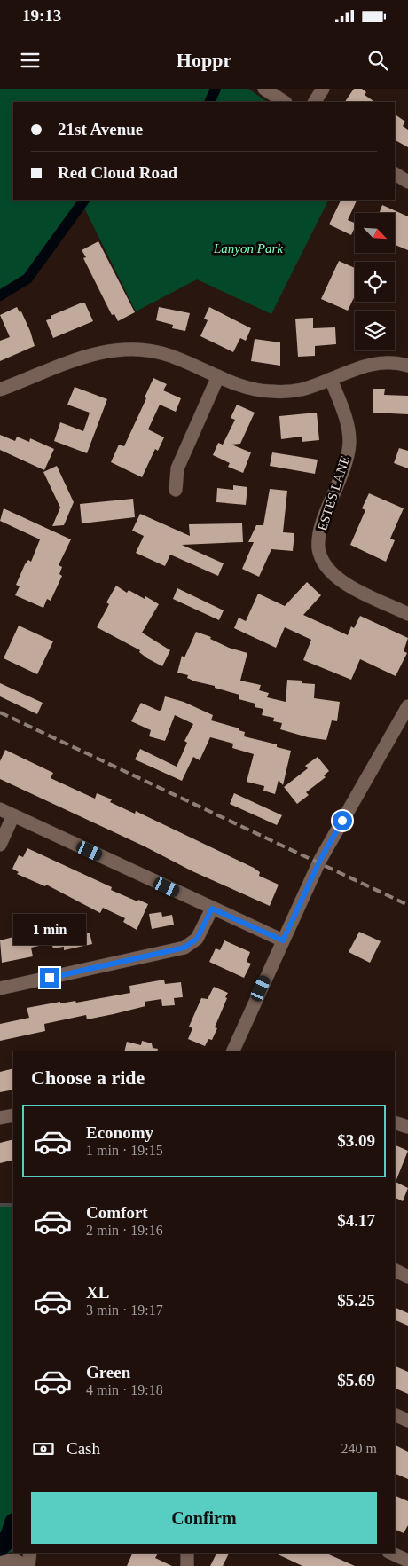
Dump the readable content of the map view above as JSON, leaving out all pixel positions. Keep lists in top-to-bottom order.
{
  "streets": {
    "street": ["ESTES LANE"]
  },
  "parks": ["Lanyon Park"],
  "north": "bottom right",
  "page": {
    "status": "19:13",
    "header": "Hoppr",
    "banner": ["21st Avenue", "Red Cloud Road"],
    "bubble": "1 min",
    "heading": "Choose a ride",
    "list": [
      {
        "name": "Economy",
        "note": "1 min · 19:15",
        "value": "$3.09"
      },
      {
        "name": "Comfort",
        "note": "2 min · 19:16",
        "value": "$4.17"
      },
      {
        "name": "XL",
        "note": "3 min · 19:17",
        "value": "$5.25"
      },
      {
        "name": "Green",
        "note": "4 min · 19:18",
        "value": "$5.69"
      }
    ],
    "pay": ["Cash", "240 m"],
    "buttons": "Confirm"
  }
}
